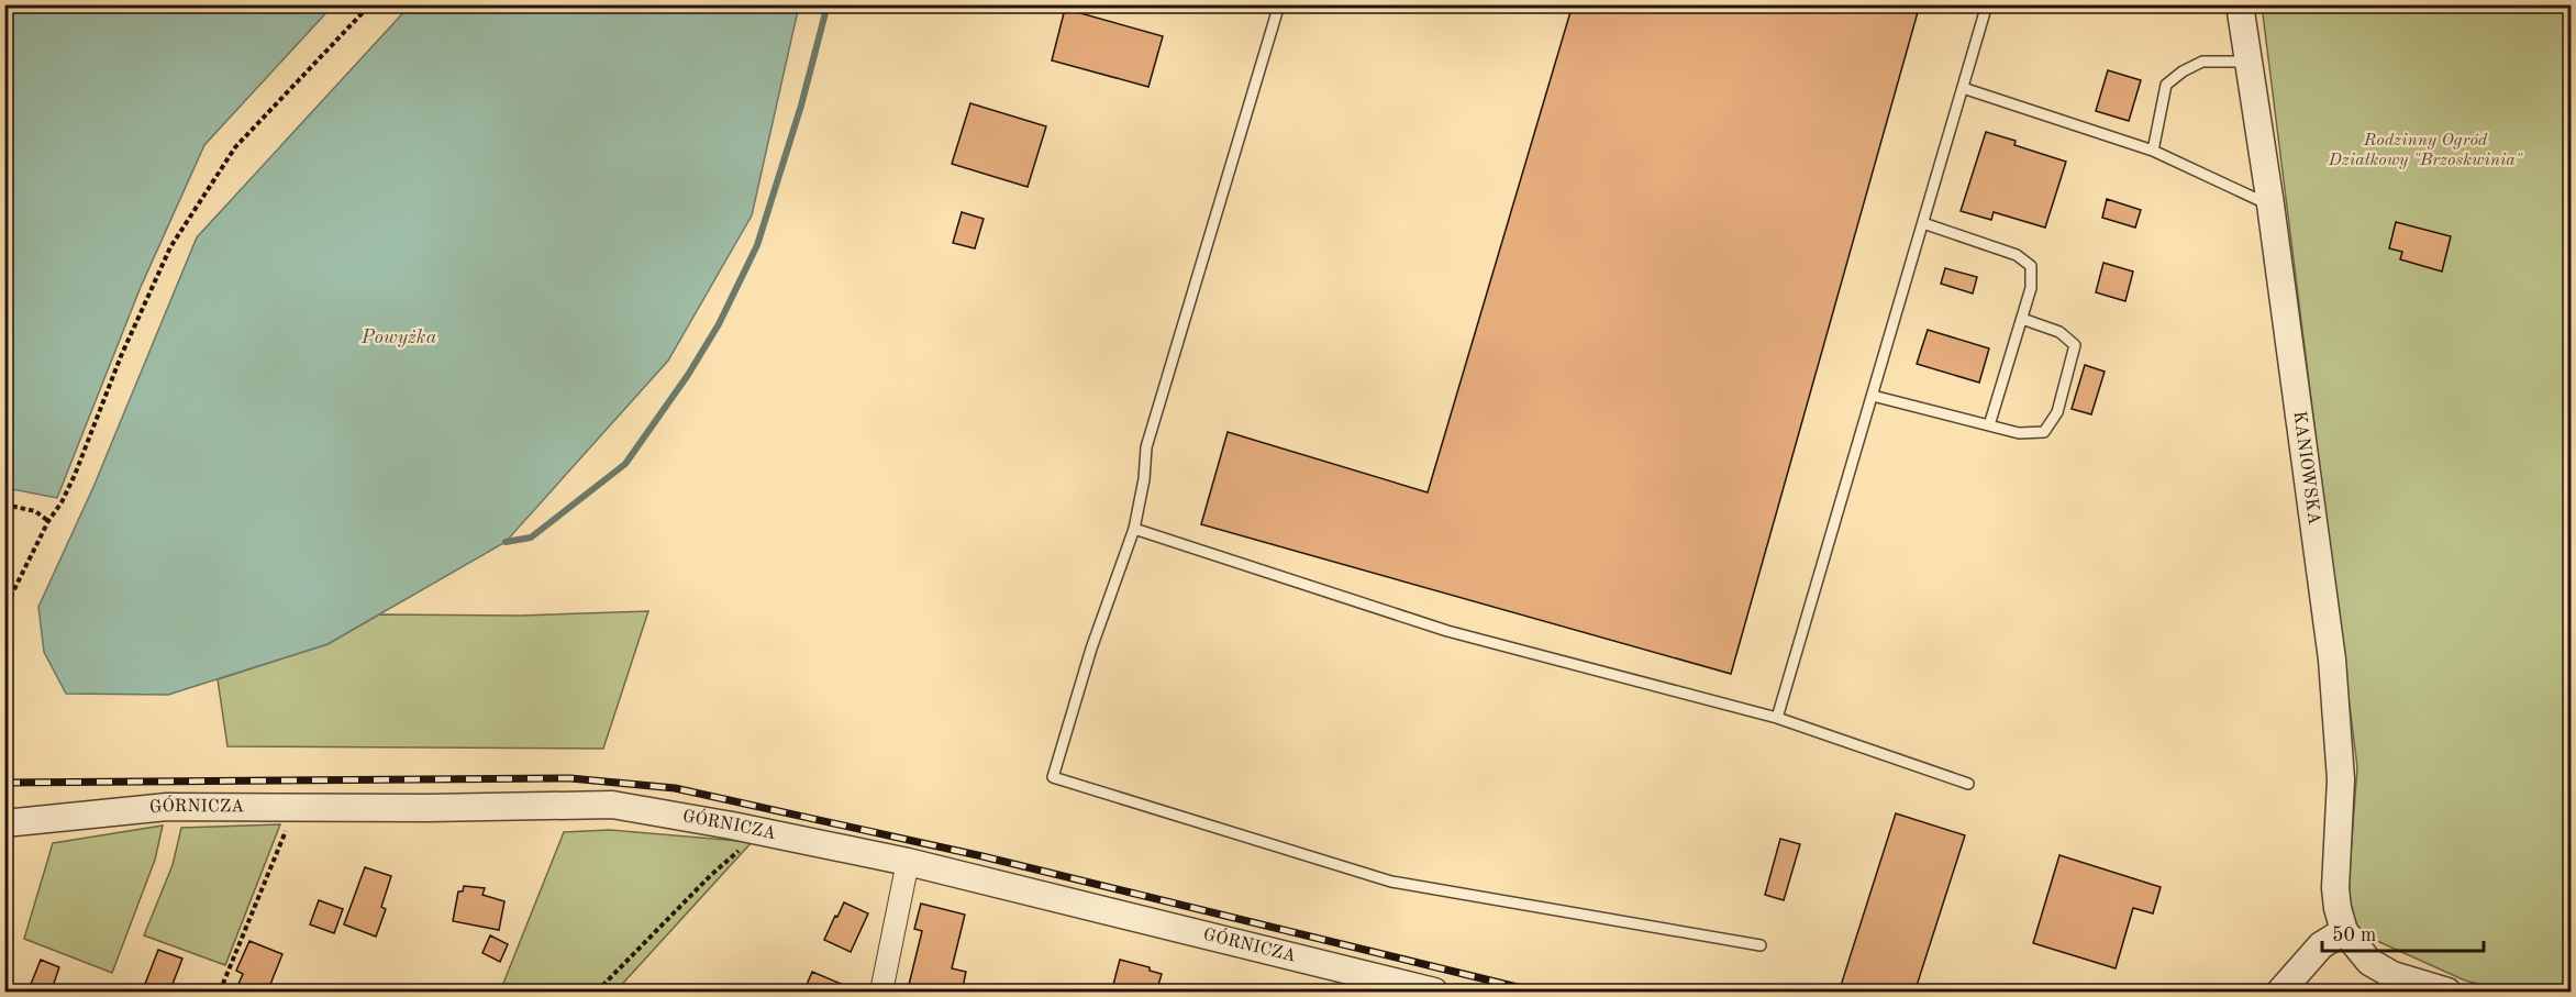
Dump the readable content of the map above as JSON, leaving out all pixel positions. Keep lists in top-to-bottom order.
{
  "streets": {
    "street": ["KANIOWSKA", "GÓRNICZA"]
  },
  "water": ["Powyżka"],
  "parks": ["Rodzinny Ogród Działkowy \"Brzoskwinia\""],
  "scale_bar": "50 m"
}
